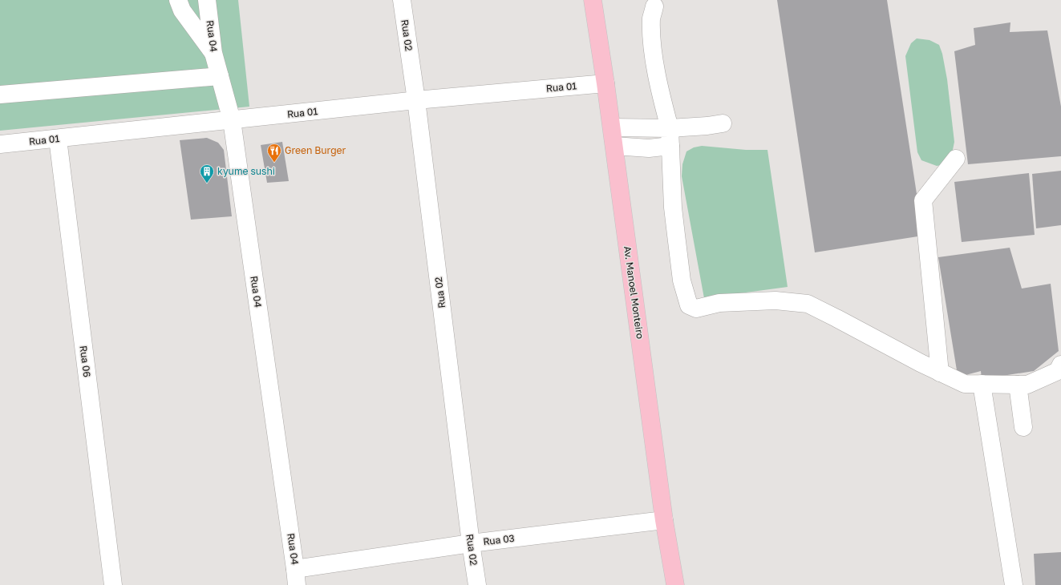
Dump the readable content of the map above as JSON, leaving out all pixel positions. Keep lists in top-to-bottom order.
{
  "streets": {
    "main road": ["Av. Manoel Monteiro"],
    "street": [
      "Rua 02",
      "Rua 04",
      "Rua 01",
      "Rua 06",
      "Rua 03"
    ]
  },
  "crossings": [
    ["Rua 02", "Rua 01"],
    ["Rua 02", "Rua 03"],
    ["Rua 04", "Rua 01"],
    ["Rua 04", "Rua 03"],
    ["Rua 01", "Av. Manoel Monteiro"],
    ["Rua 01", "Rua 06"],
    ["Av. Manoel Monteiro", "Rua 03"]
  ],
  "places": {
    "restaurant": ["Green Burger"],
    "building": ["kyume sushi"]
  }
}
